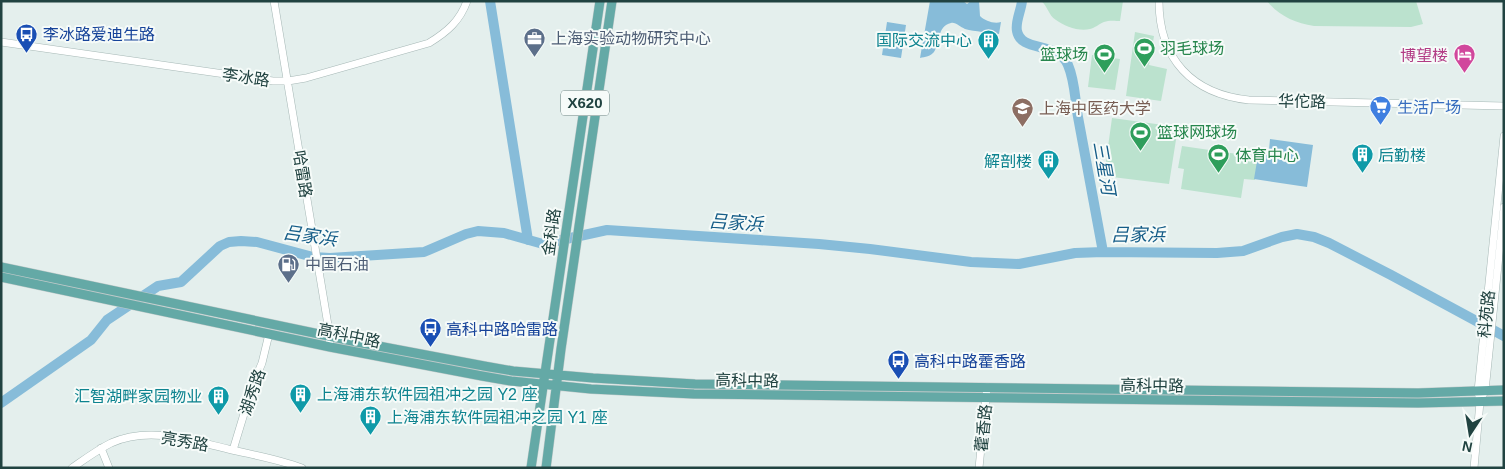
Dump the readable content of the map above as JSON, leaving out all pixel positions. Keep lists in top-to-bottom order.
{
  "streets": {
    "main road": ["X620", "金科路", "高科中路"],
    "street": [
      "李冰路",
      "华佗路",
      "哈雷路",
      "科苑路",
      "湖秀路",
      "藿香路",
      "亮秀路"
    ]
  },
  "crossings": [
    ["李冰路", "哈雷路"],
    ["哈雷路", "高科中路"],
    ["金科路", "高科中路"],
    ["科苑路", "高科中路"],
    ["高科中路", "湖秀路"],
    ["高科中路", "藿香路"],
    ["湖秀路", "亮秀路"]
  ],
  "water": ["三星河", "吕家浜"],
  "places": {
    "bus stop": ["李冰路爱迪生路", "高科中路哈雷路", "高科中路藿香路"],
    "office": ["上海实验动物研究中心"],
    "building": [
      "国际交流中心",
      "后勤楼",
      "解剖楼",
      "上海浦东软件园祖冲之园 Y2 座",
      "汇智湖畔家园物业",
      "上海浦东软件园祖冲之园 Y1 座"
    ],
    "sports": [
      "羽毛球场",
      "篮球场",
      "篮球网球场",
      "体育中心"
    ],
    "hotel": ["博望楼"],
    "supermarket": ["生活广场"],
    "school or university": ["上海中医药大学"],
    "fuel station": ["中国石油"]
  },
  "north": "bottom"
}
